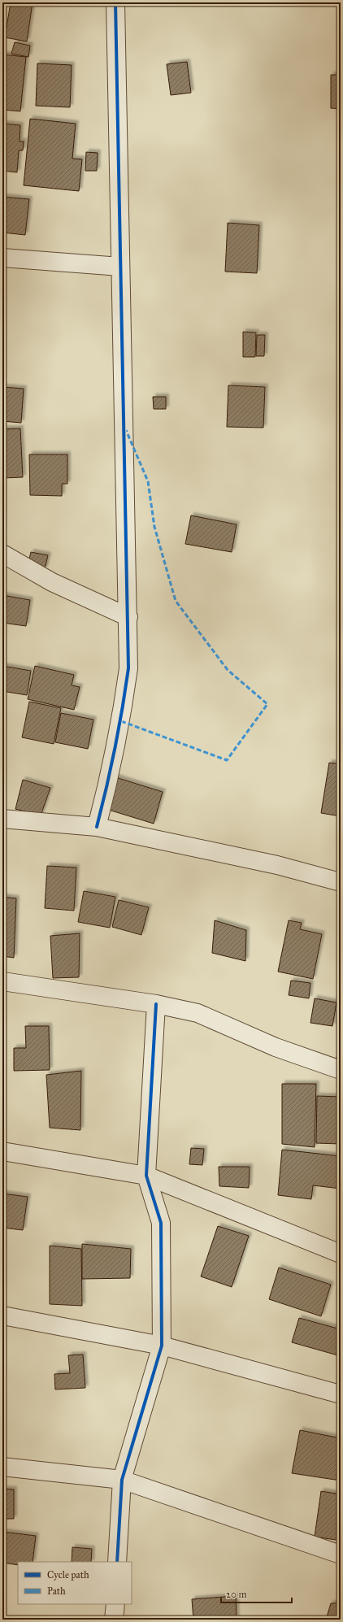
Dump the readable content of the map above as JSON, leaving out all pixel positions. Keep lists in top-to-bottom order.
{
  "legend": ["Cycle path", "Path"],
  "scale_bar": "20 m"
}
